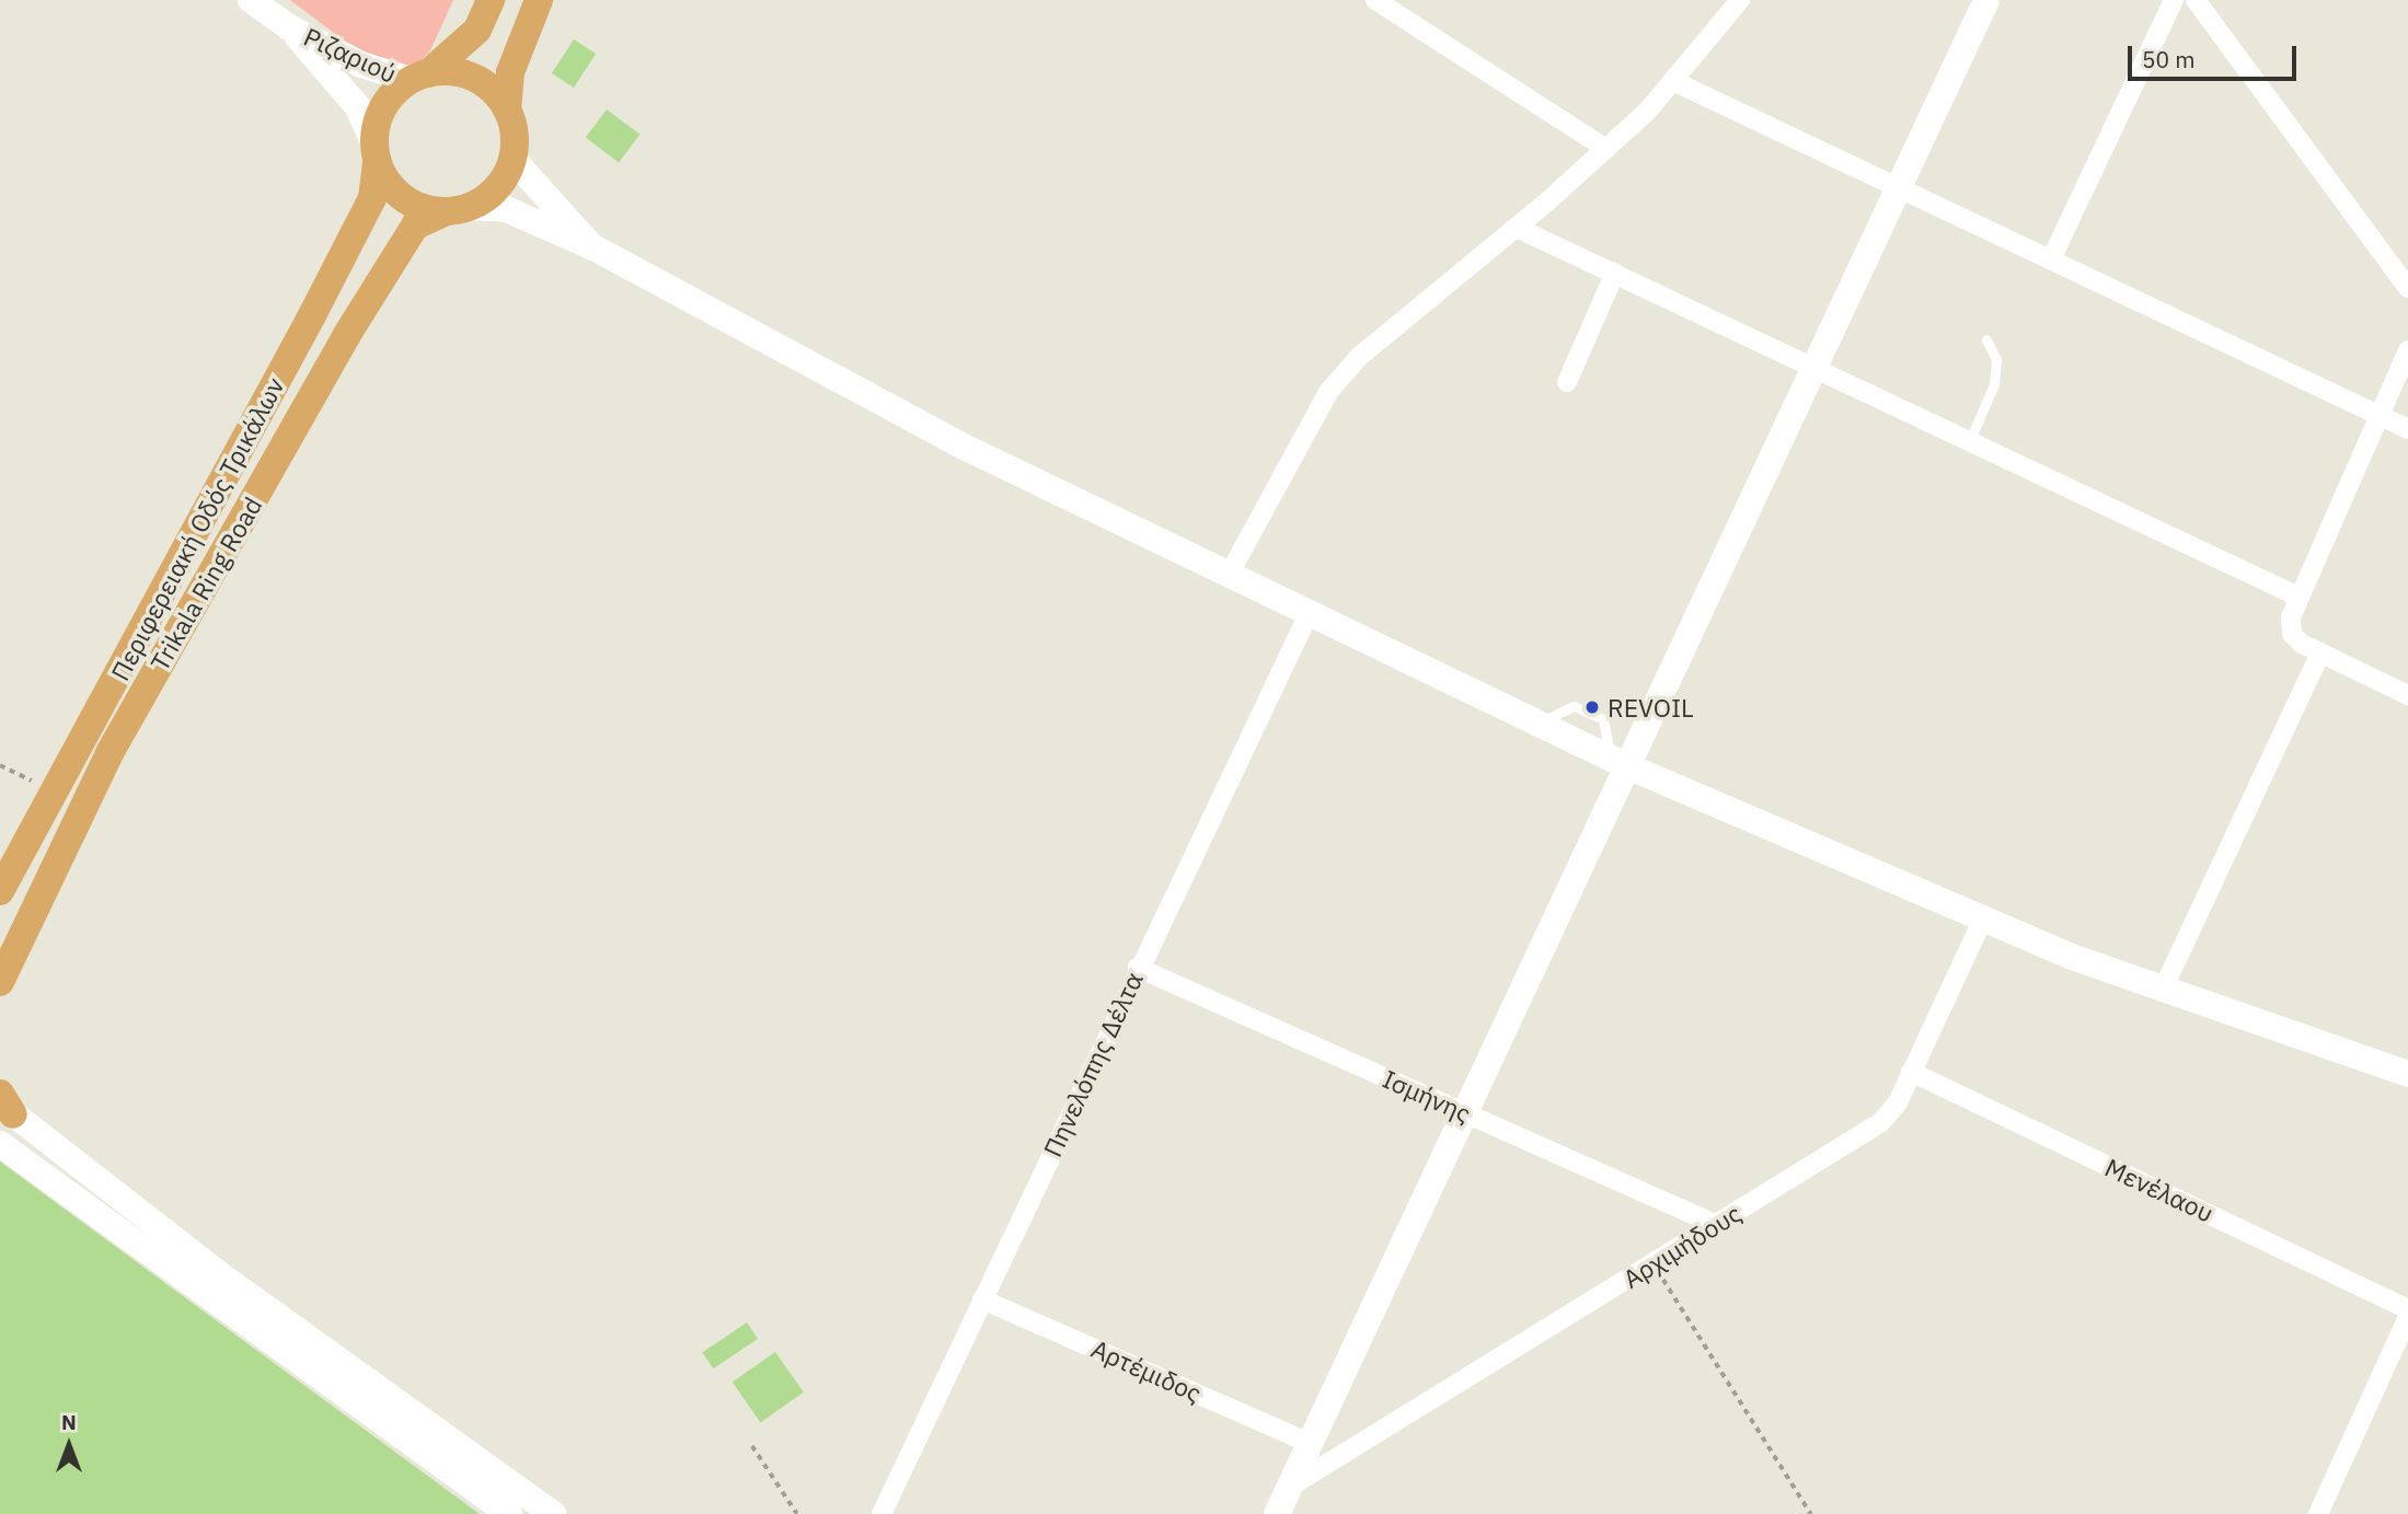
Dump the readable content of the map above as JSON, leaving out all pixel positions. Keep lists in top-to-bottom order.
{
  "streets": {
    "main road": ["Περιφερειακή Οδός Τρικάλων", "Trikala Ring Road"],
    "street": [
      "Ριζαριού",
      "Πηνελόπης Δέλτα",
      "Ισμήνης",
      "Μενέλαου",
      "Αρχιμήδους",
      "Αρτέμιδος"
    ]
  },
  "crossings": [
    ["Ριζαριού", "Περιφερειακή Οδός Τρικάλων"],
    ["Ριζαριού", "Trikala Ring Road"],
    ["Περιφερειακή Οδός Τρικάλων", "Trikala Ring Road"],
    ["Πηνελόπης Δέλτα", "Ισμήνης"],
    ["Πηνελόπης Δέλτα", "Αρτέμιδος"],
    ["Ισμήνης", "Αρχιμήδους"],
    ["Μενέλαου", "Αρχιμήδους"]
  ],
  "places": ["REVOIL"],
  "scale_bar": "50 m",
  "north": "top"
}
